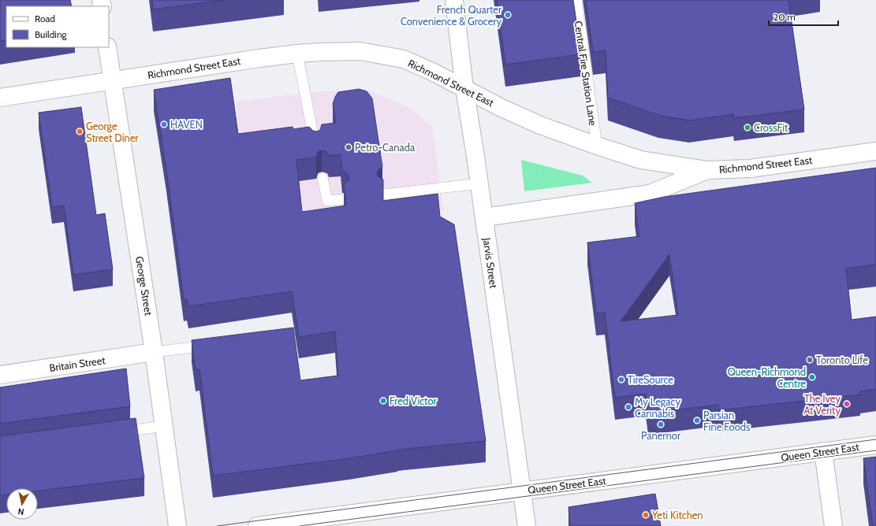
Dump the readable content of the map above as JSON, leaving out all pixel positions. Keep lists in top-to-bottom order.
{
  "streets": {
    "main road": [
      "Richmond Street East",
      "Jarvis Street",
      "George Street",
      "Britain Street",
      "Queen Street East"
    ],
    "lane": ["Central Fire Station Lane"]
  },
  "crossings": [
    ["Richmond Street East", "Central Fire Station Lane"],
    ["Richmond Street East", "Jarvis Street"],
    ["Richmond Street East", "George Street"],
    ["Jarvis Street", "Queen Street East"],
    ["George Street", "Britain Street"]
  ],
  "places": [
    "French Quarter Convenience & Grocery",
    "HAVEN",
    "CrossFit",
    "George Street Diner",
    "Petro-Canada",
    "Toronto Life",
    "Queen-Richmond Centre",
    "TireSource",
    "Fred Victor",
    "The Ivey At Verity",
    "My Legacy Cannabis",
    "Parsian Fine Foods",
    "Panemor",
    "Yeti Kitchen"
  ],
  "legend": ["Road", "Building"],
  "scale_bar": "20 m",
  "north": "bottom"
}
